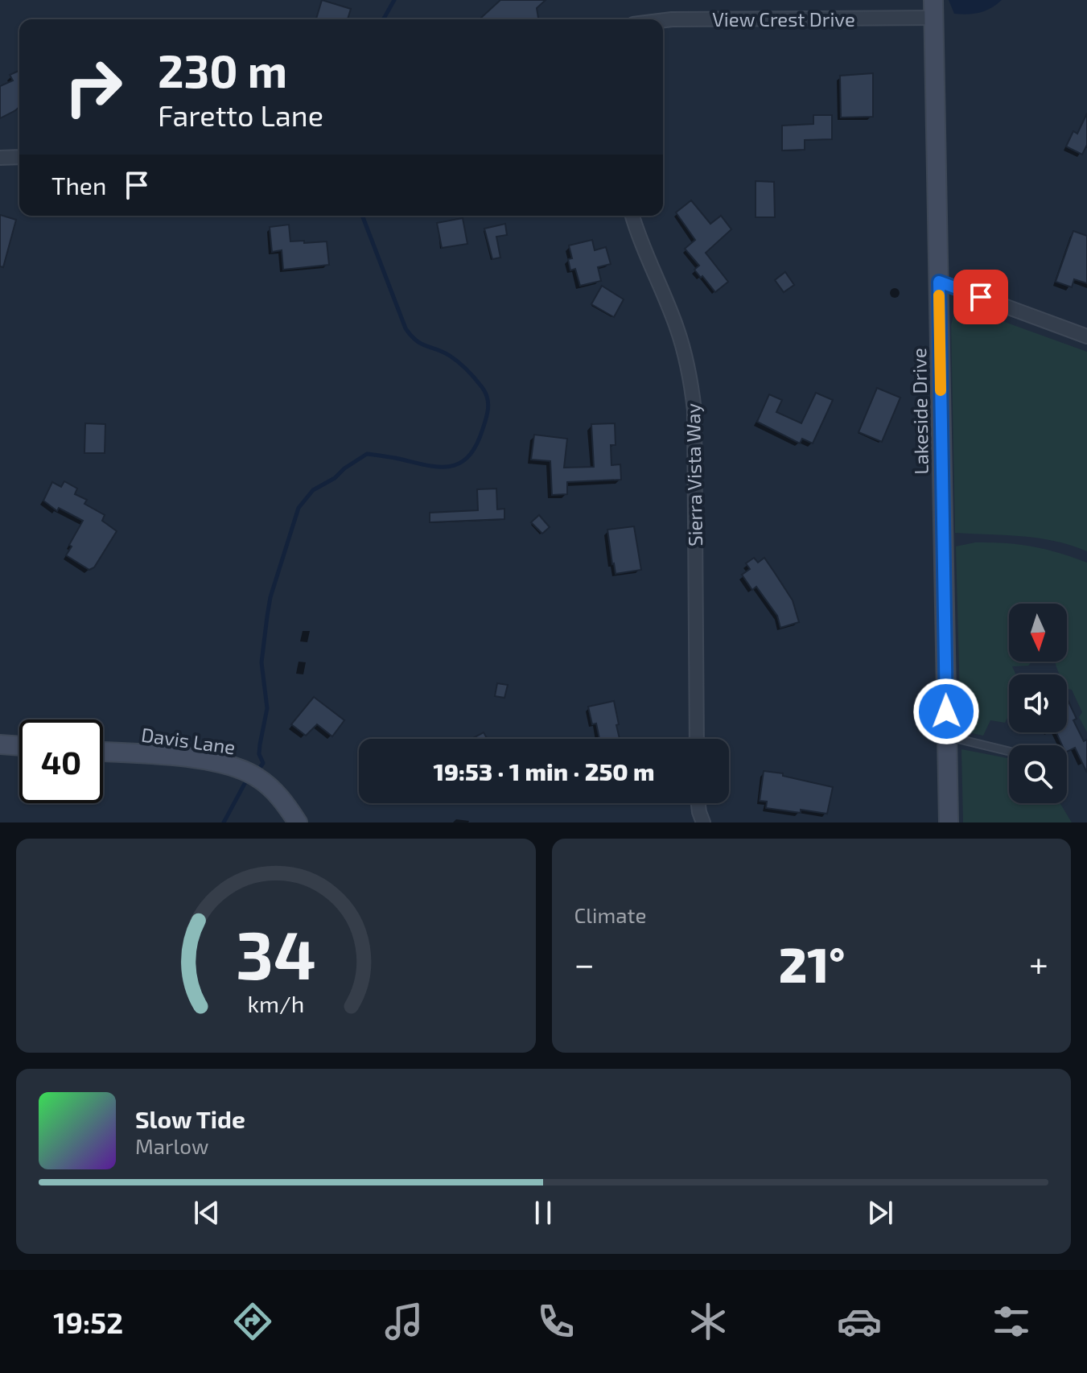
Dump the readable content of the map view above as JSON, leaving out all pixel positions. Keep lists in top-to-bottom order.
{
  "streets": {
    "street": [
      "View Crest Drive",
      "Lakeside Drive",
      "Sierra Vista Way",
      "Davis Lane"
    ]
  },
  "crossings": [
    ["View Crest Drive", "Lakeside Drive"]
  ],
  "north": "bottom",
  "page": {
    "turn": ["230 m", "Faretto Lane"],
    "then": "Then",
    "limit": "40",
    "trip": "19:53 · 1 min · 250 m",
    "tile": "Climate",
    "heat": ["−", "21°", "+"],
    "song": ["Slow Tide", "Marlow"],
    "tabs": "19:52",
    "gauge": ["34", "km/h"]
  }
}
